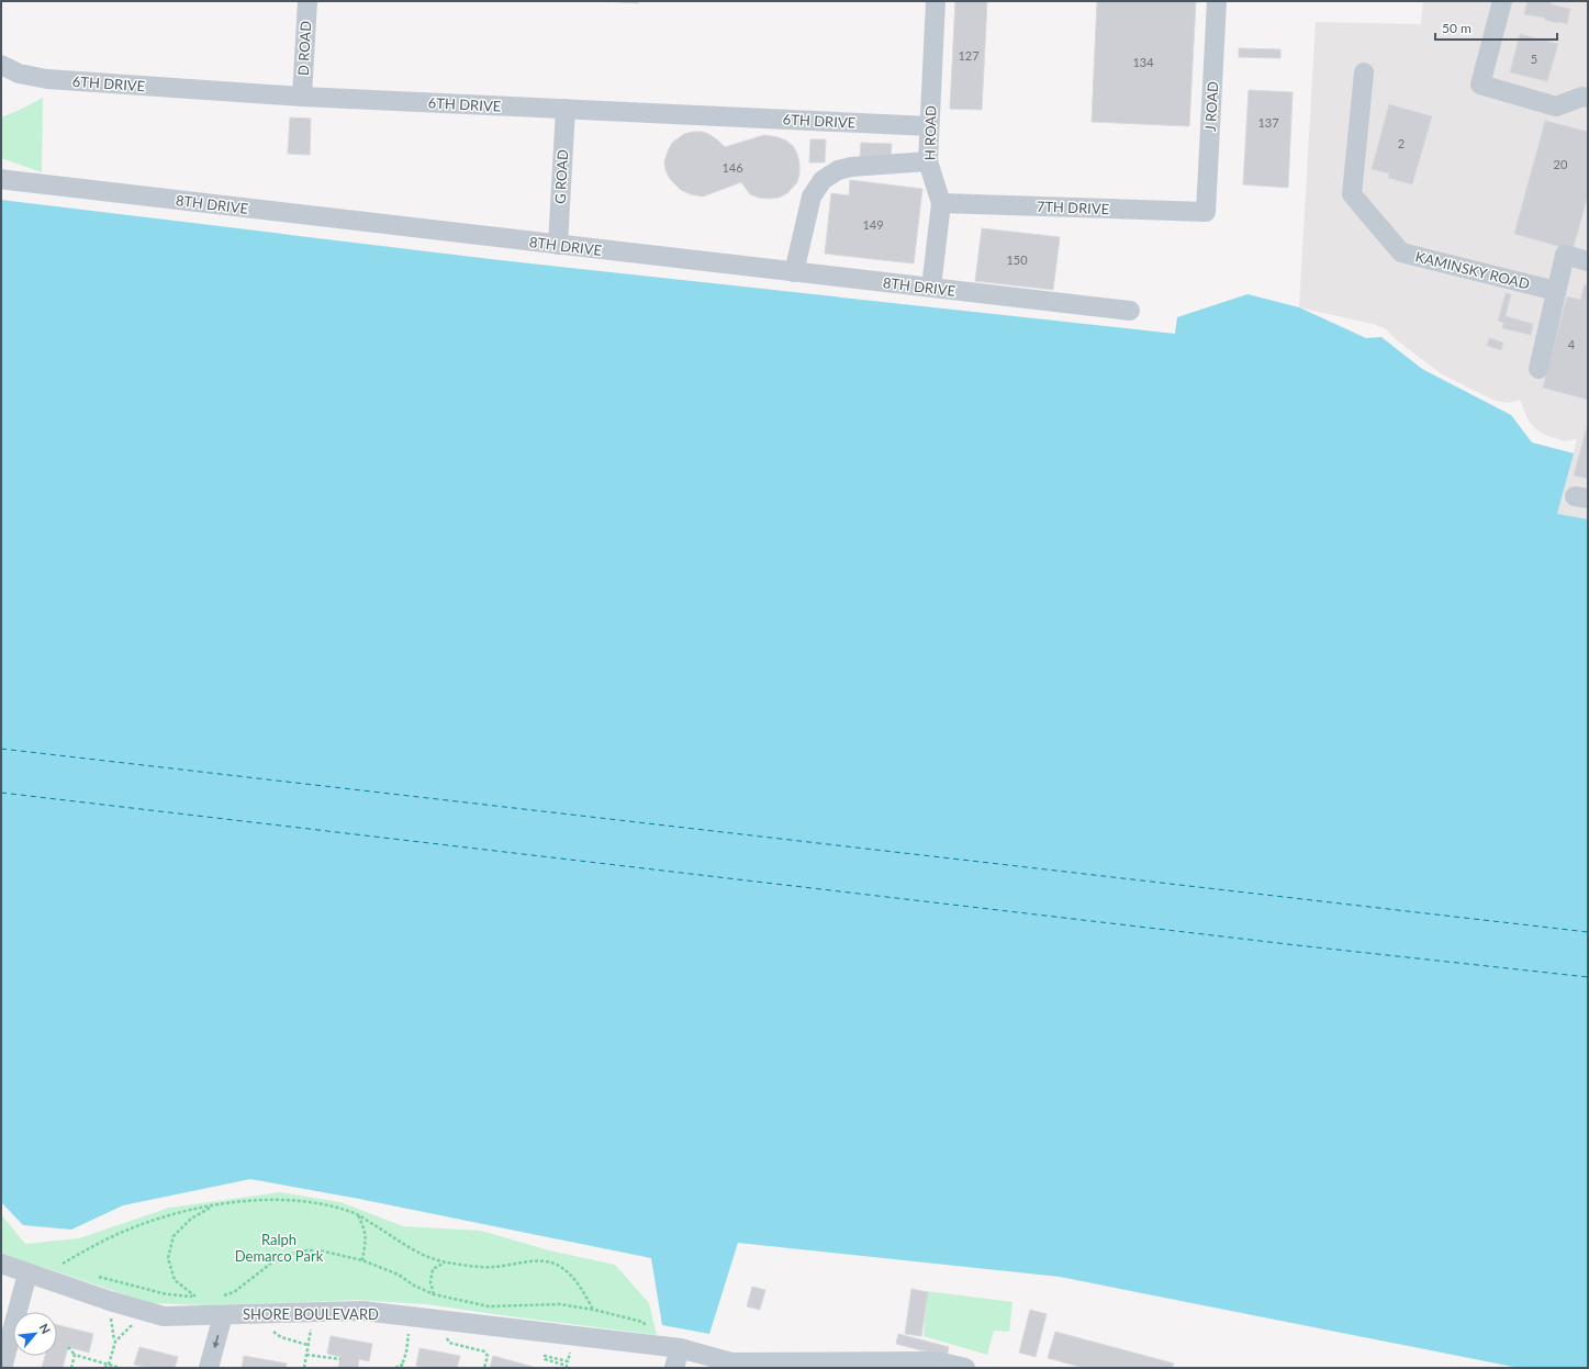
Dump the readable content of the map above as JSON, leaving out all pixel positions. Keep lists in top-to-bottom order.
{
  "streets": {
    "street": [
      "D ROAD",
      "6TH DRIVE",
      "J ROAD",
      "H ROAD",
      "G ROAD",
      "8TH DRIVE",
      "7TH DRIVE",
      "KAMINSKY ROAD",
      "SHORE BOULEVARD"
    ]
  },
  "crossings": [
    ["D ROAD", "6TH DRIVE"],
    ["6TH DRIVE", "H ROAD"],
    ["6TH DRIVE", "G ROAD"],
    ["J ROAD", "7TH DRIVE"],
    ["H ROAD", "8TH DRIVE"],
    ["H ROAD", "7TH DRIVE"],
    ["G ROAD", "8TH DRIVE"]
  ],
  "parks": ["Ralph Demarco Park"],
  "house_numbers": [
    "127",
    "5",
    "134",
    "137",
    "2",
    "20",
    "146",
    "149",
    "150",
    "4"
  ],
  "scale_bar": "50 m",
  "north": "top right"
}
